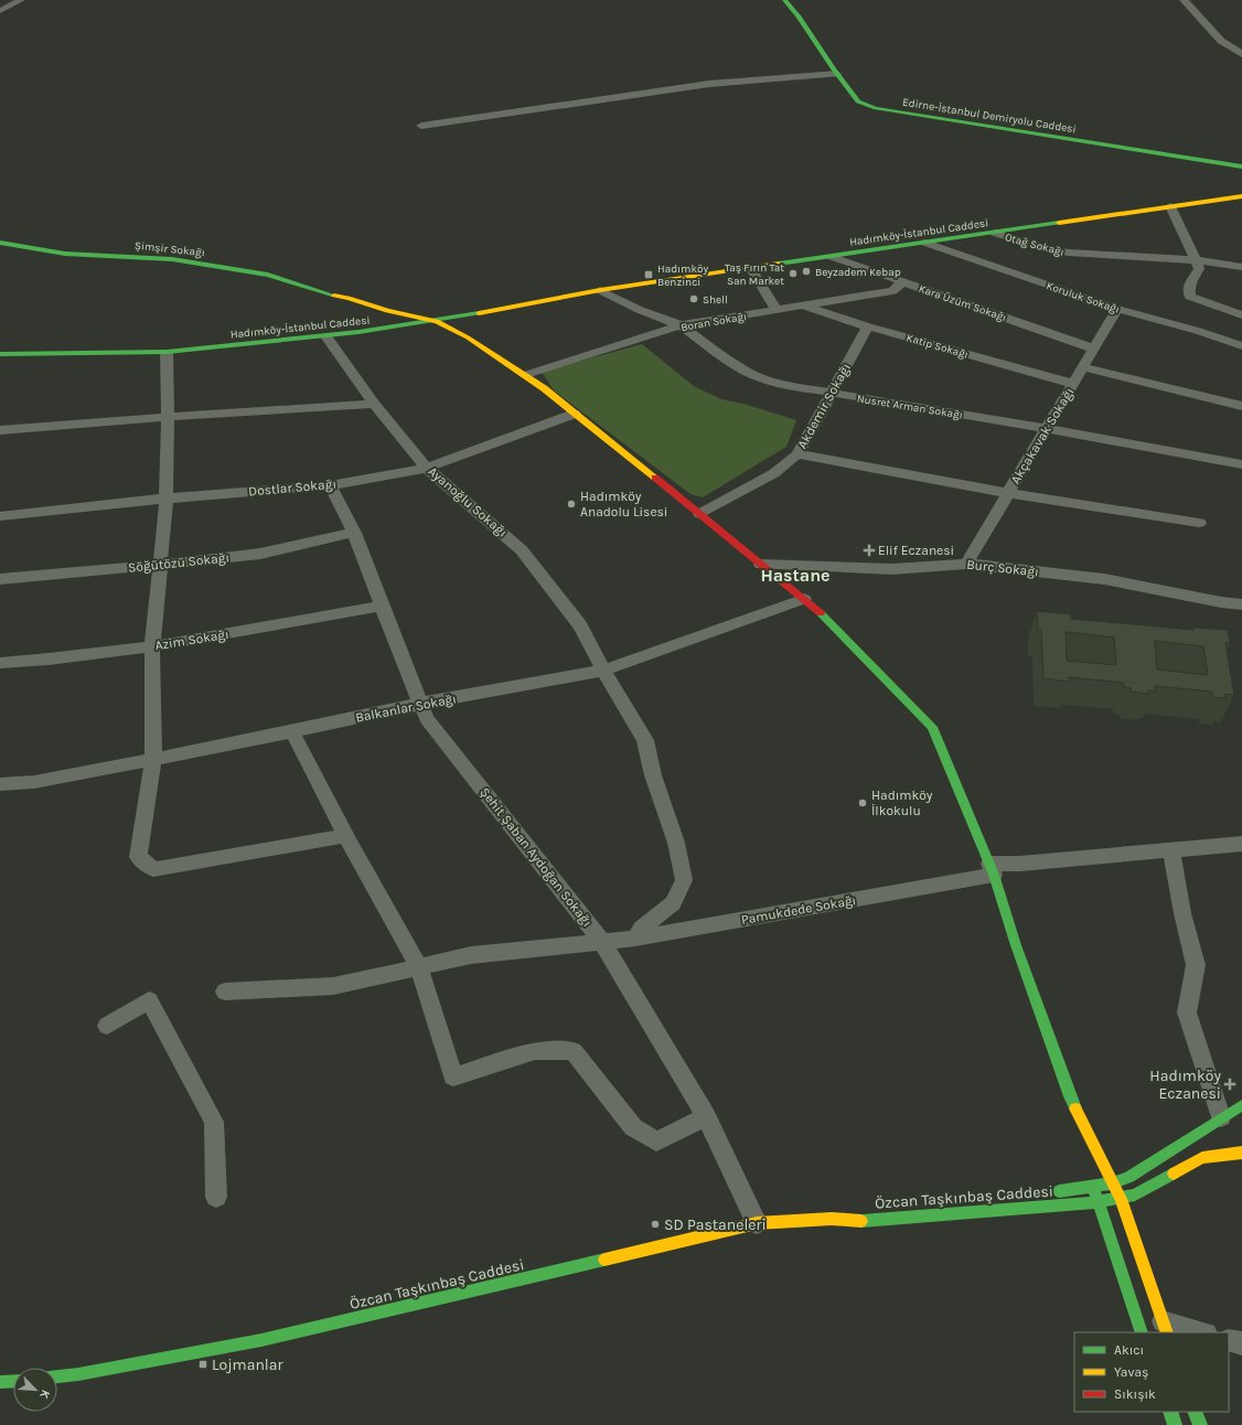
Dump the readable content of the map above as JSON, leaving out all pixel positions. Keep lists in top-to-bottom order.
{
  "streets": {
    "main road": [
      "Edirne-İstanbul Demiryolu Caddesi",
      "Hadımköy-İstanbul Caddesi",
      "Şimşir Sokağı",
      "Özcan Taşkınbaş Caddesi"
    ],
    "street": [
      "Otağ Sokağı",
      "Koruluk Sokağı",
      "Kara Üzüm Sokağı",
      "Boran Sokağı",
      "Katip Sokağı",
      "Akdemir Sokağı",
      "Nusret Arman Sokağı",
      "Akçakavak Sokağı",
      "Dostlar Sokağı",
      "Ayanoğlu Sokağı",
      "Söğütözü Sokağı",
      "Burç Sokağı",
      "Azim Sokağı",
      "Balkanlar Sokağı",
      "Şehit Şaban Aydoğan Sokağı",
      "Pamukdede Sokağı"
    ]
  },
  "crossings": [
    ["Hadımköy-İstanbul Caddesi", "Otağ Sokağı"],
    ["Hadımköy-İstanbul Caddesi", "Koruluk Sokağı"],
    ["Hadımköy-İstanbul Caddesi", "Kara Üzüm Sokağı"],
    ["Hadımköy-İstanbul Caddesi", "Nusret Arman Sokağı"],
    ["Hadımköy-İstanbul Caddesi", "Ayanoğlu Sokağı"],
    ["Koruluk Sokağı", "Akçakavak Sokağı"],
    ["Kara Üzüm Sokağı", "Boran Sokağı"],
    ["Kara Üzüm Sokağı", "Akçakavak Sokağı"],
    ["Boran Sokağı", "Katip Sokağı"],
    ["Boran Sokağı", "Nusret Arman Sokağı"],
    ["Katip Sokağı", "Akdemir Sokağı"],
    ["Katip Sokağı", "Akçakavak Sokağı"],
    ["Akdemir Sokağı", "Nusret Arman Sokağı"],
    ["Nusret Arman Sokağı", "Akçakavak Sokağı"],
    ["Akçakavak Sokağı", "Burç Sokağı"],
    ["Dostlar Sokağı", "Ayanoğlu Sokağı"],
    ["Dostlar Sokağı", "Şehit Şaban Aydoğan Sokağı"],
    ["Ayanoğlu Sokağı", "Balkanlar Sokağı"],
    ["Ayanoğlu Sokağı", "Pamukdede Sokağı"],
    ["Söğütözü Sokağı", "Şehit Şaban Aydoğan Sokağı"],
    ["Azim Sokağı", "Şehit Şaban Aydoğan Sokağı"],
    ["Balkanlar Sokağı", "Şehit Şaban Aydoğan Sokağı"],
    ["Şehit Şaban Aydoğan Sokağı", "Pamukdede Sokağı"],
    ["Şehit Şaban Aydoğan Sokağı", "Özcan Taşkınbaş Caddesi"]
  ],
  "districts": ["Hastane"],
  "places": {
    "other": [
      "Beyzadem Kebap",
      "Taş Fırın Tat San Market",
      "Shell",
      "Hadımköy Anadolu Lisesi",
      "Hadımköy İlkokulu",
      "SD Pastaneleri"
    ],
    "transit": ["Hadımköy Benzinci", "Lojmanlar"],
    "health": ["Elif Eczanesi", "Hadımköy Eczanesi"]
  },
  "legend": ["Akıcı", "Yavaş", "Sıkışık"],
  "north": "bottom right"
}
